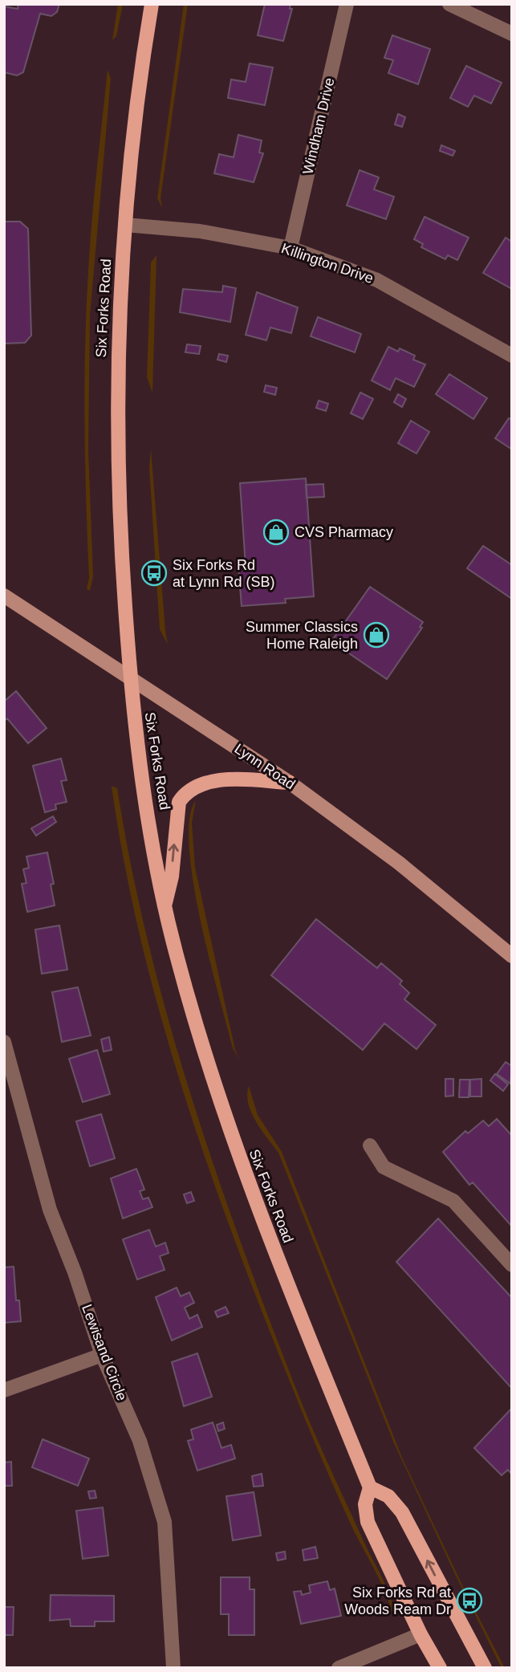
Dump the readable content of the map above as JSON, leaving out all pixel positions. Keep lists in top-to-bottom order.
{
  "streets": {
    "main road": ["Six Forks Road", "Lynn Road"],
    "street": ["Windham Drive", "Killington Drive", "Lewisand Circle"]
  },
  "crossings": [
    ["Windham Drive", "Killington Drive"],
    ["Killington Drive", "Six Forks Road"],
    ["Six Forks Road", "Lynn Road"]
  ],
  "places": {
    "shop": ["CVS Pharmacy", "Summer Classics Home Raleigh"],
    "bus stop": ["Six Forks Rd at Lynn Rd (SB)", "Six Forks Rd at Woods Ream Dr"]
  }
}
